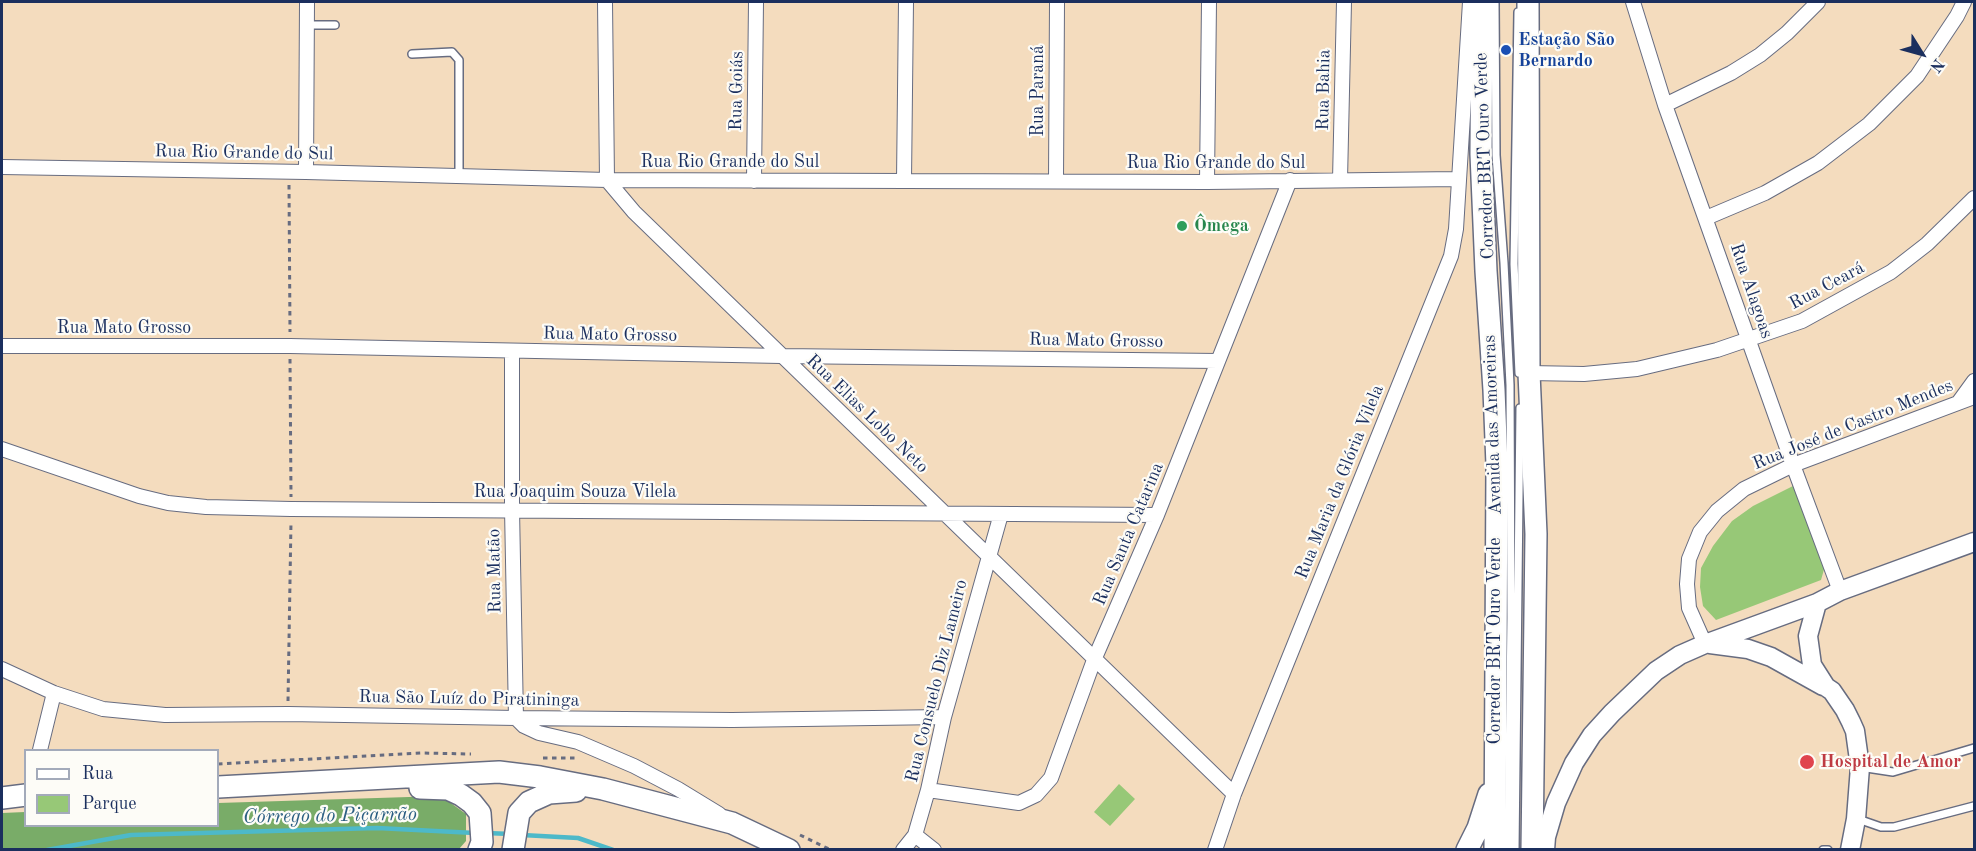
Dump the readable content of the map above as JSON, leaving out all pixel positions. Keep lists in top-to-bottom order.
{
  "streets": {
    "main road": ["Avenida das Amoreiras"],
    "street": [
      "Rua Bahia",
      "Rua Goiás",
      "Rua Paraná",
      "Rua Rio Grande do Sul",
      "Rua Ceará",
      "Rua Alagoas",
      "Rua Mato Grosso",
      "Rua Elias Lobo Neto",
      "Rua José de Castro Mendes",
      "Rua Maria da Glória Vilela",
      "Rua Joaquim Souza Vilela",
      "Rua Santa Catarina",
      "Rua Matão",
      "Rua Consuelo Diz Lameiro",
      "Rua São Luíz do Piratininga"
    ],
    "lane": ["Corredor BRT Ouro Verde"]
  },
  "crossings": [
    ["Rua Bahia", "Rua Rio Grande do Sul"],
    ["Rua Goiás", "Rua Rio Grande do Sul"],
    ["Rua Paraná", "Rua Rio Grande do Sul"],
    ["Rua Rio Grande do Sul", "Rua Elias Lobo Neto"],
    ["Rua Rio Grande do Sul", "Rua Maria da Glória Vilela"],
    ["Rua Rio Grande do Sul", "Rua Santa Catarina"],
    ["Corredor BRT Ouro Verde", "Rua Ceará"],
    ["Rua Ceará", "Rua Alagoas"],
    ["Rua Alagoas", "Rua José de Castro Mendes"],
    ["Rua Mato Grosso", "Rua Elias Lobo Neto"],
    ["Rua Mato Grosso", "Rua Santa Catarina"],
    ["Rua Mato Grosso", "Rua Matão"],
    ["Rua Elias Lobo Neto", "Rua Maria da Glória Vilela"],
    ["Rua Elias Lobo Neto", "Rua Joaquim Souza Vilela"],
    ["Rua Elias Lobo Neto", "Rua Santa Catarina"],
    ["Rua Elias Lobo Neto", "Rua Consuelo Diz Lameiro"],
    ["Rua Joaquim Souza Vilela", "Rua Santa Catarina"],
    ["Rua Joaquim Souza Vilela", "Rua Matão"],
    ["Rua Joaquim Souza Vilela", "Rua Consuelo Diz Lameiro"],
    ["Rua Santa Catarina", "Rua Consuelo Diz Lameiro"],
    ["Rua Matão", "Rua São Luíz do Piratininga"],
    ["Rua Consuelo Diz Lameiro", "Rua São Luíz do Piratininga"]
  ],
  "water": ["Córrego do Piçarrão"],
  "places": ["Estação São Bernardo", "Ômega", "Hospital de Amor"],
  "legend": ["Rua", "Parque"],
  "north": "bottom right"
}
